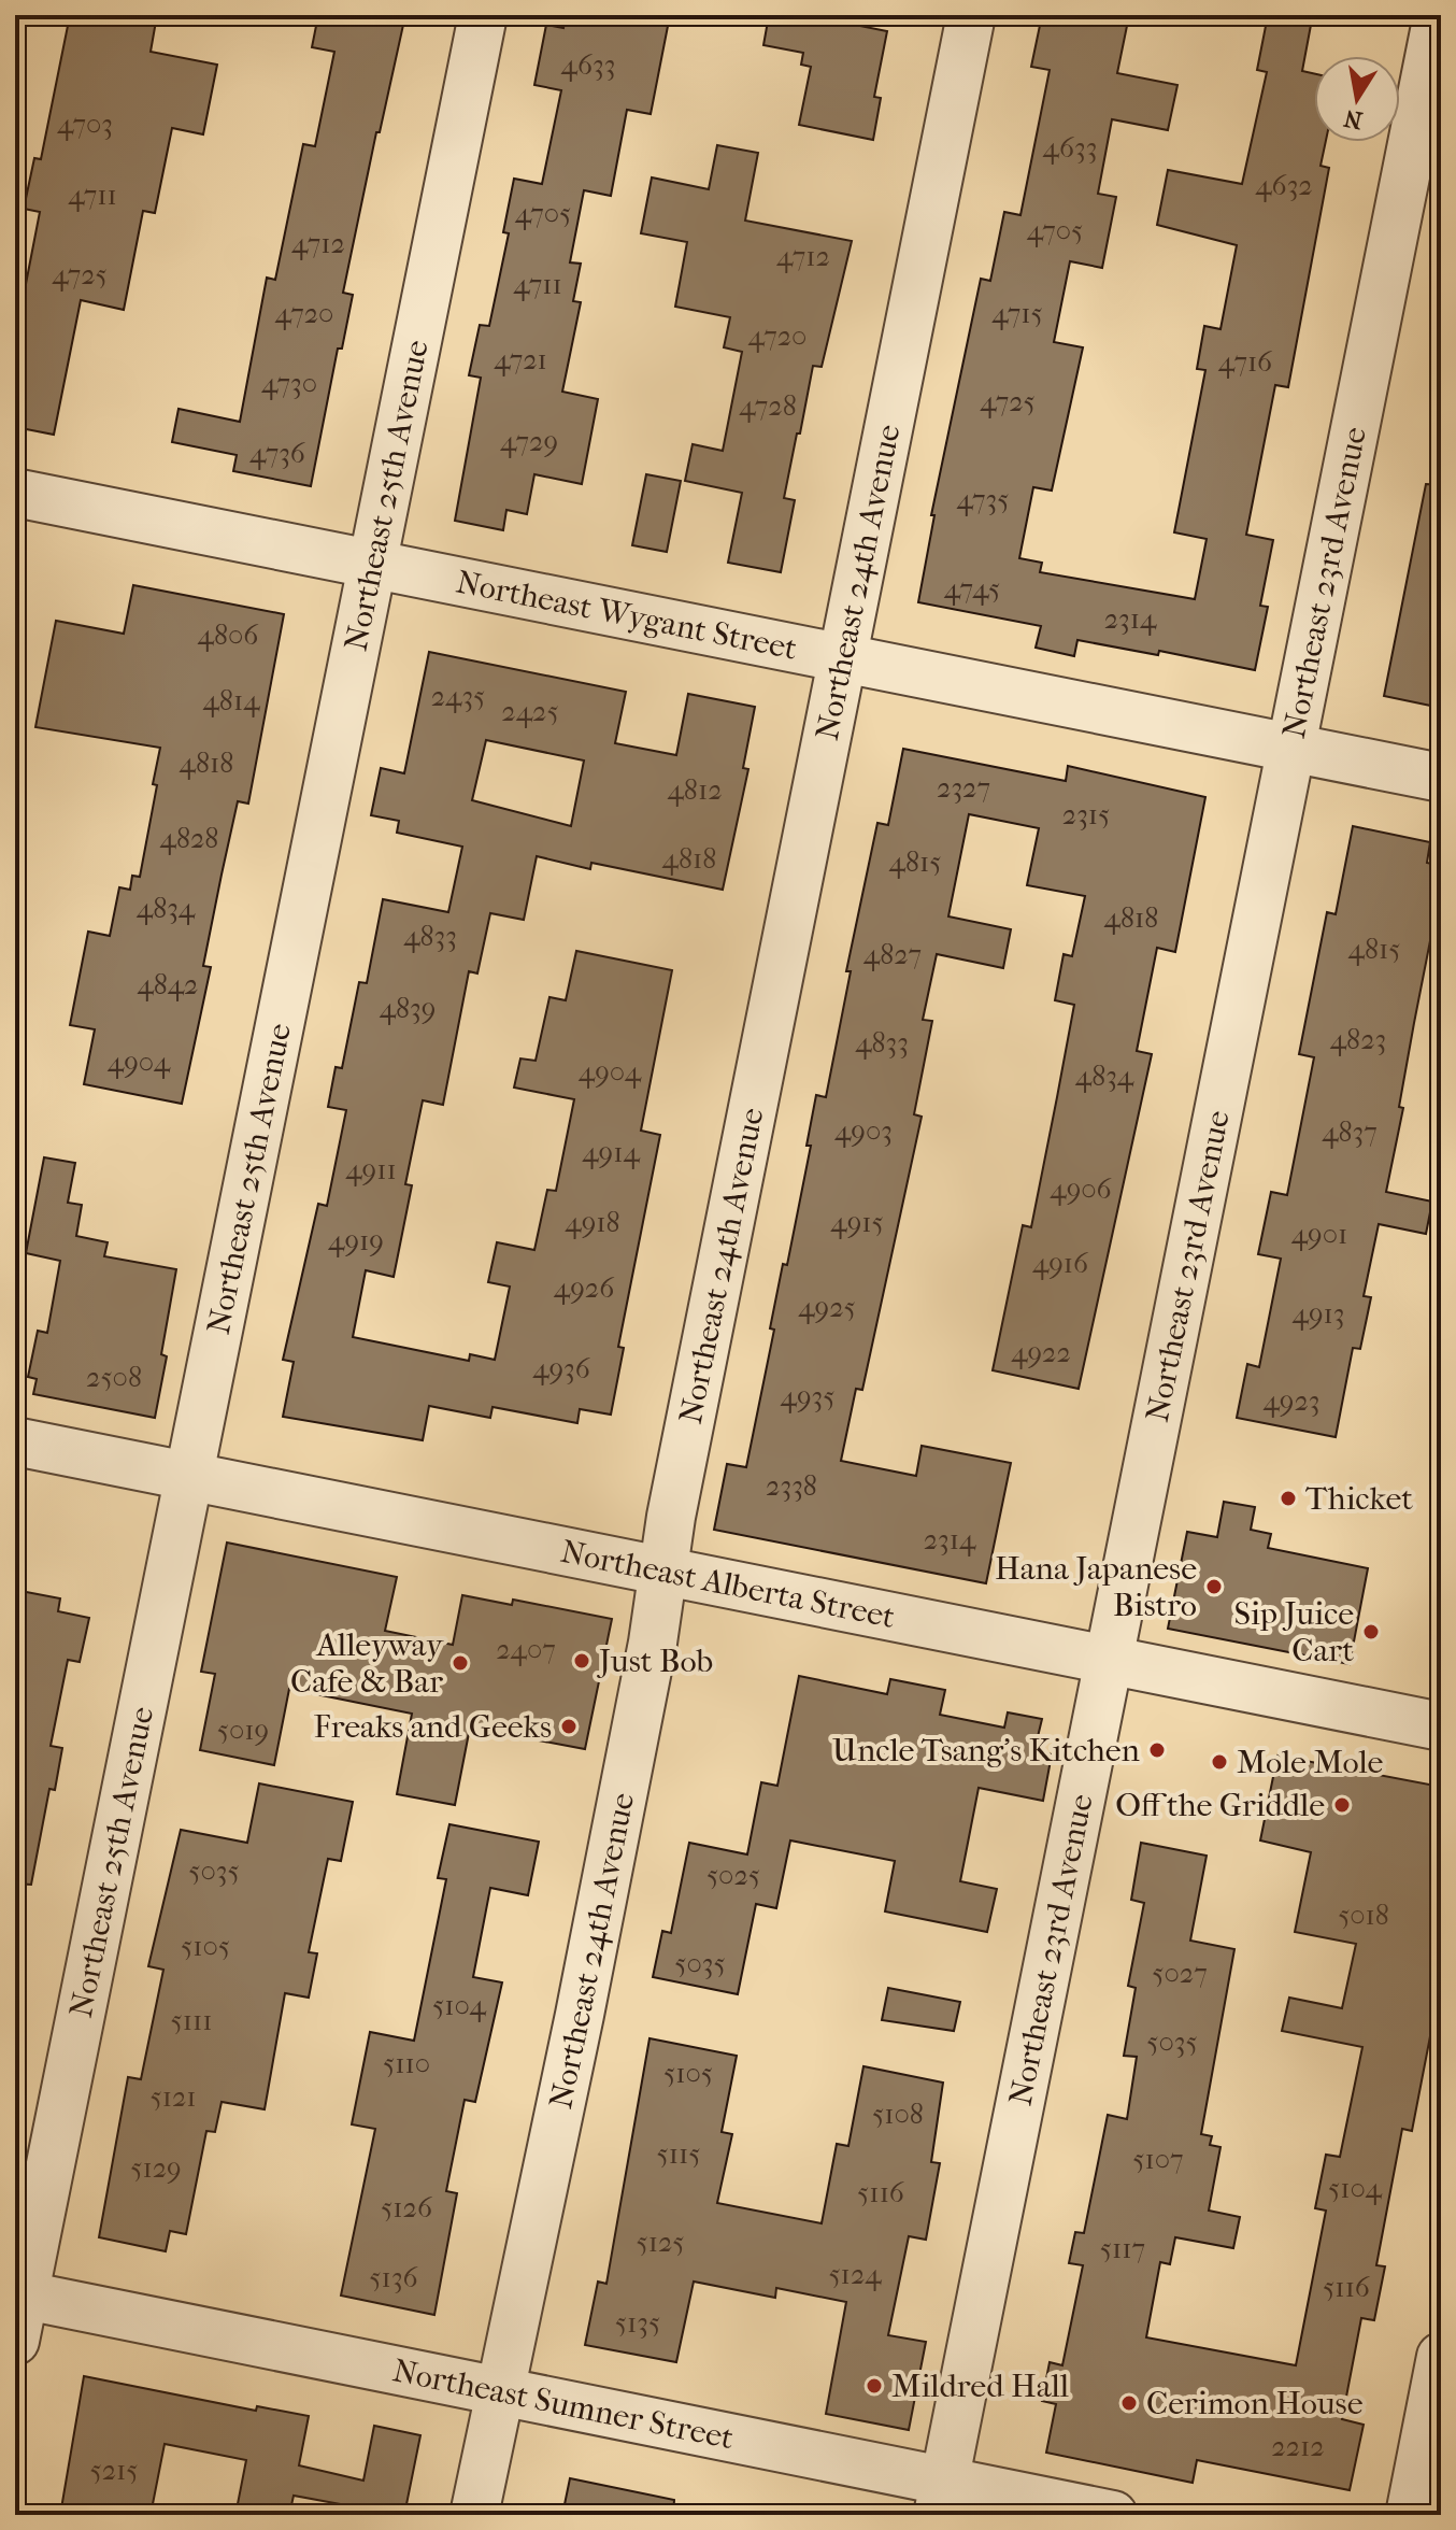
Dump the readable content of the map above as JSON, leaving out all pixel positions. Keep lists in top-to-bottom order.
{
  "streets": {
    "street": [
      "Northeast 25th Avenue",
      "Northeast 24th Avenue",
      "Northeast 23rd Avenue",
      "Northeast Wygant Street",
      "Northeast Alberta Street",
      "Northeast Sumner Street"
    ]
  },
  "crossings": [
    ["Northeast 25th Avenue", "Northeast Wygant Street"],
    ["Northeast 25th Avenue", "Northeast Alberta Street"],
    ["Northeast 25th Avenue", "Northeast Sumner Street"],
    ["Northeast 24th Avenue", "Northeast Wygant Street"],
    ["Northeast 24th Avenue", "Northeast Alberta Street"],
    ["Northeast 24th Avenue", "Northeast Sumner Street"],
    ["Northeast 23rd Avenue", "Northeast Wygant Street"],
    ["Northeast 23rd Avenue", "Northeast Alberta Street"],
    ["Northeast 23rd Avenue", "Northeast Sumner Street"]
  ],
  "places": [
    "Thicket",
    "Hana Japanese Bistro",
    "Sip Juice Cart",
    "Just Bob",
    "Alleyway Cafe & Bar",
    "Freaks and Geeks",
    "Uncle Tsang's Kitchen",
    "Mole Mole",
    "Off the Griddle",
    "Mildred Hall",
    "Cerimon House"
  ],
  "house_numbers": [
    "4633",
    "4703",
    "4633",
    "4632",
    "4711",
    "4705",
    "4705",
    "4712",
    "4712",
    "4725",
    "4711",
    "4720",
    "4715",
    "4720",
    "4721",
    "4716",
    "4730",
    "4725",
    "4728",
    "4729",
    "4736",
    "4735",
    "4745",
    "2314",
    "4806",
    "2435",
    "4814",
    "2425",
    "4818",
    "2327",
    "4812",
    "2315",
    "4828",
    "4818",
    "4815",
    "4834",
    "4818",
    "4833",
    "4815",
    "4827",
    "4842",
    "4839",
    "4823",
    "4833",
    "4904",
    "4904",
    "4834",
    "4903",
    "4837",
    "4914",
    "4911",
    "4906",
    "4918",
    "4915",
    "4901",
    "4919",
    "4916",
    "4926",
    "4925",
    "4913",
    "4922",
    "4936",
    "2508",
    "4935",
    "4923",
    "2338",
    "2314",
    "2407",
    "5019",
    "5035",
    "5025",
    "5018",
    "5105",
    "5035",
    "5027",
    "5104",
    "5111",
    "5035",
    "5110",
    "5105",
    "5121",
    "5108",
    "5115",
    "5107",
    "5129",
    "5104",
    "5116",
    "5126",
    "5125",
    "5117",
    "5124",
    "5136",
    "5116",
    "5135",
    "2212",
    "5215"
  ],
  "north": "bottom"
}
